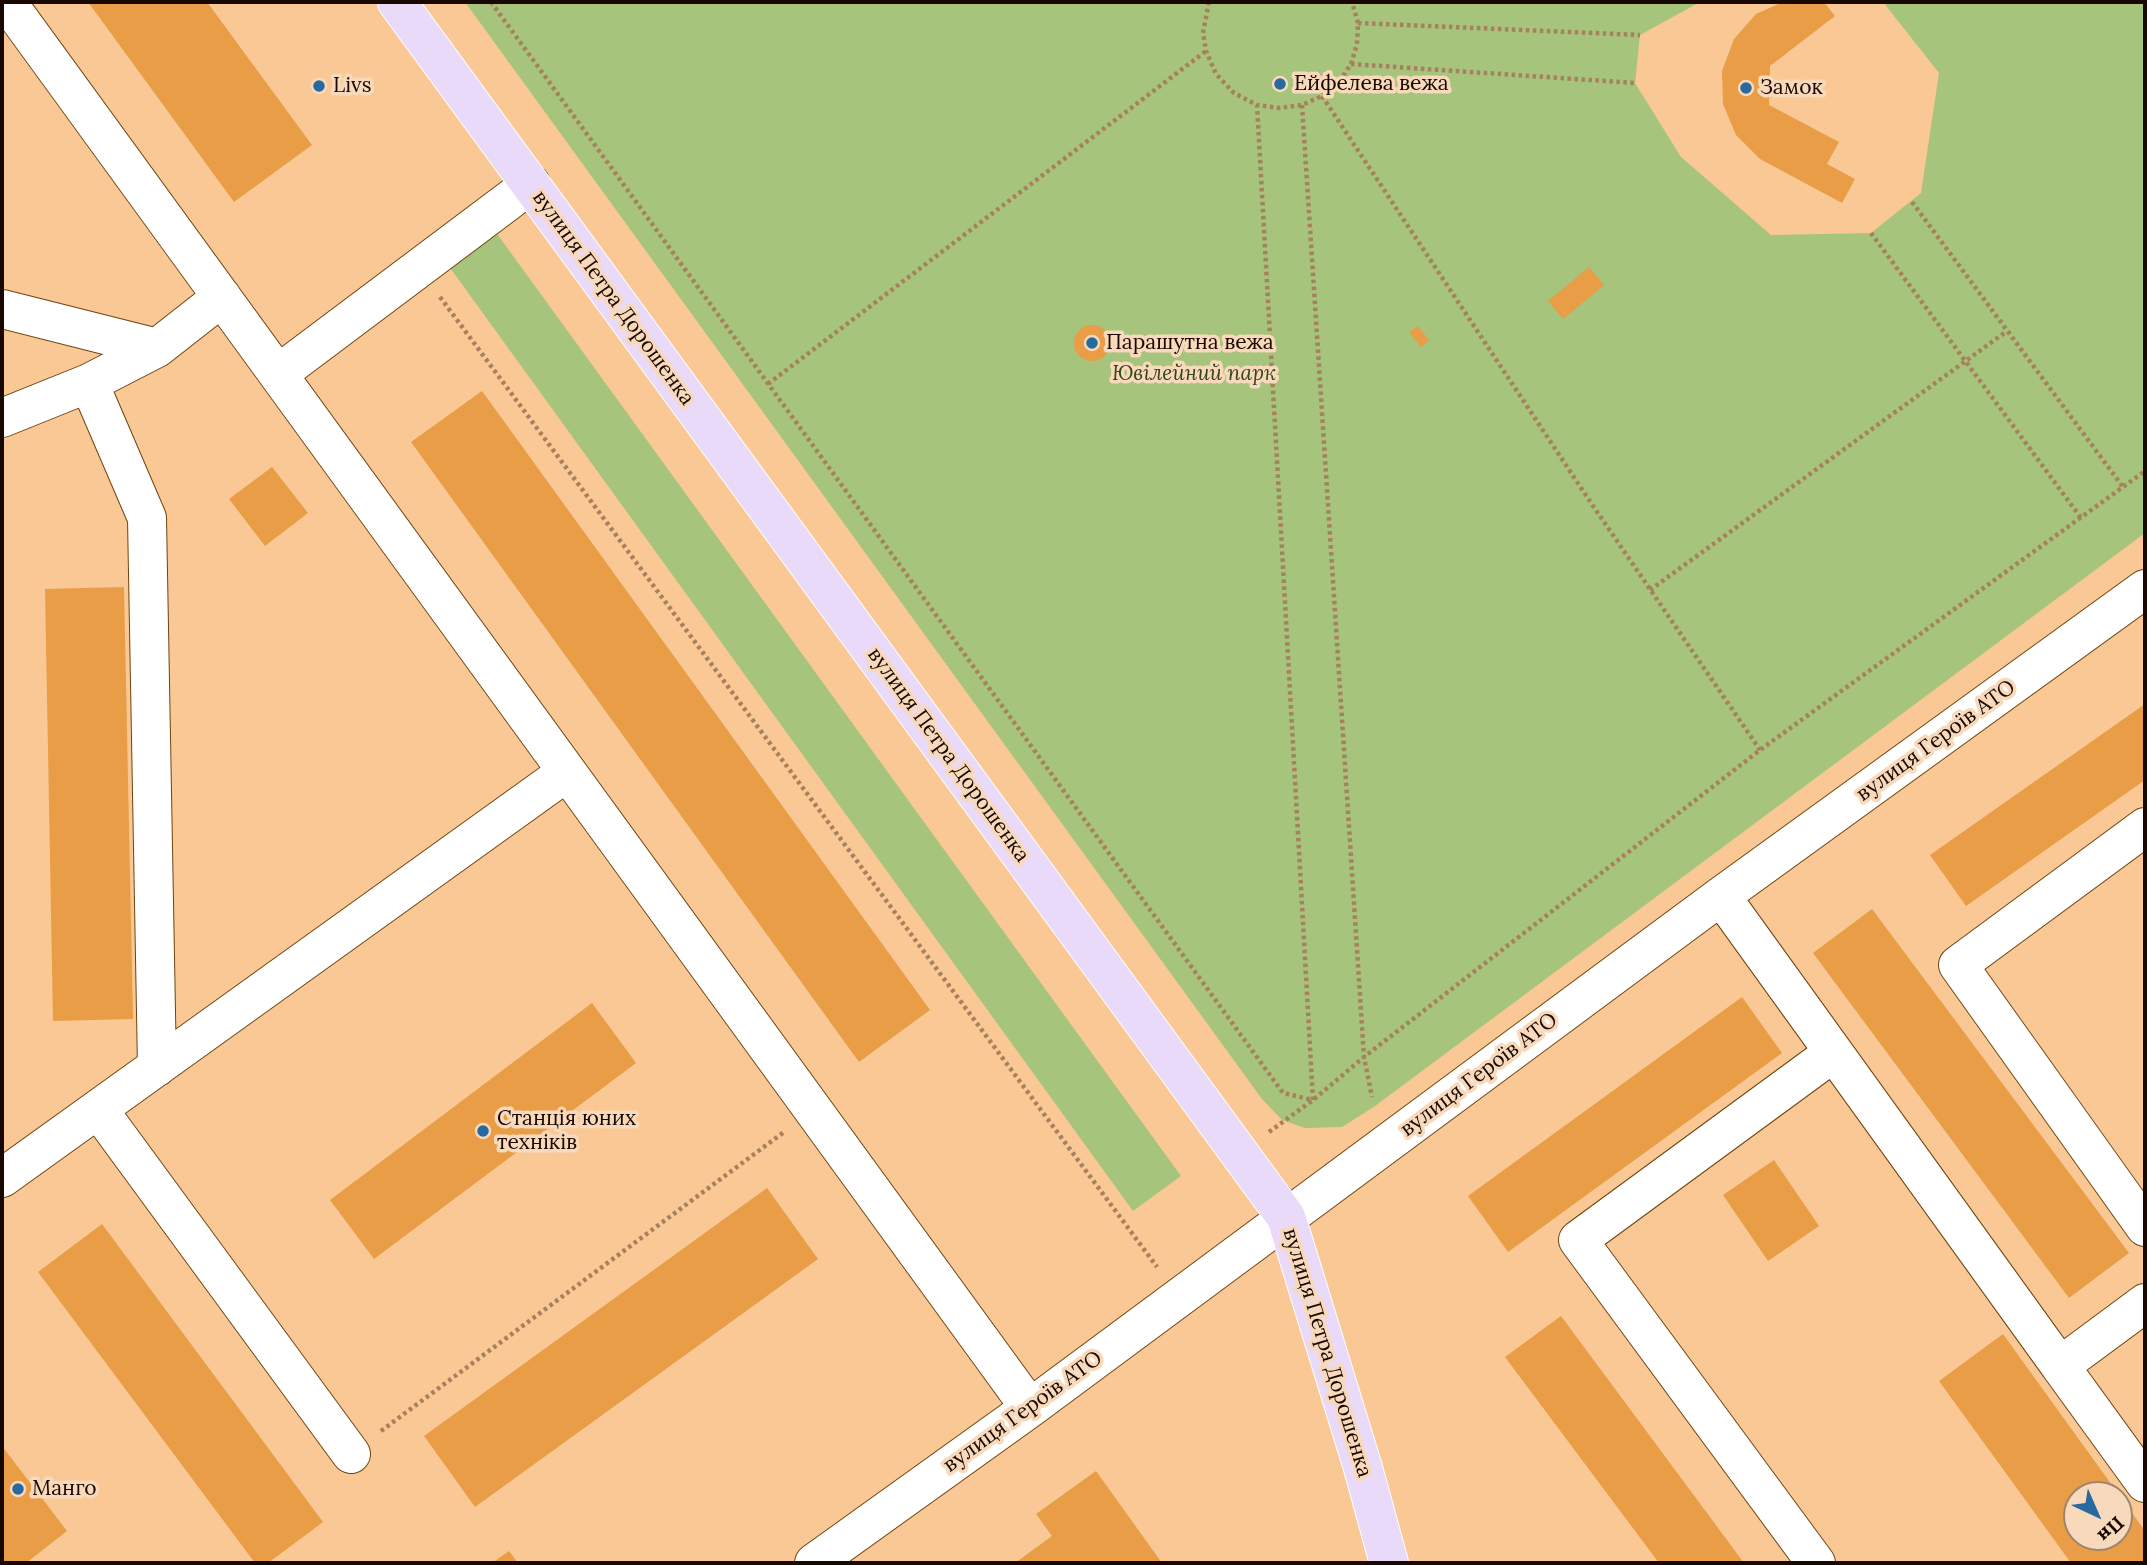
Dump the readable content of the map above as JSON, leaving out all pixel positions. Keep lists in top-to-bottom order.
{
  "streets": {
    "main road": ["вулиця Петра Дорошенка"],
    "street": ["вулиця Героїв АТО"]
  },
  "crossings": [
    ["вулиця Петра Дорошенка", "вулиця Героїв АТО"]
  ],
  "parks": ["Ювілейний парк"],
  "places": [
    "Ейфелева вежа",
    "Livs",
    "Замок",
    "Парашутна вежа",
    "Станція юних техніків",
    "Манго"
  ],
  "north": "bottom right"
}
